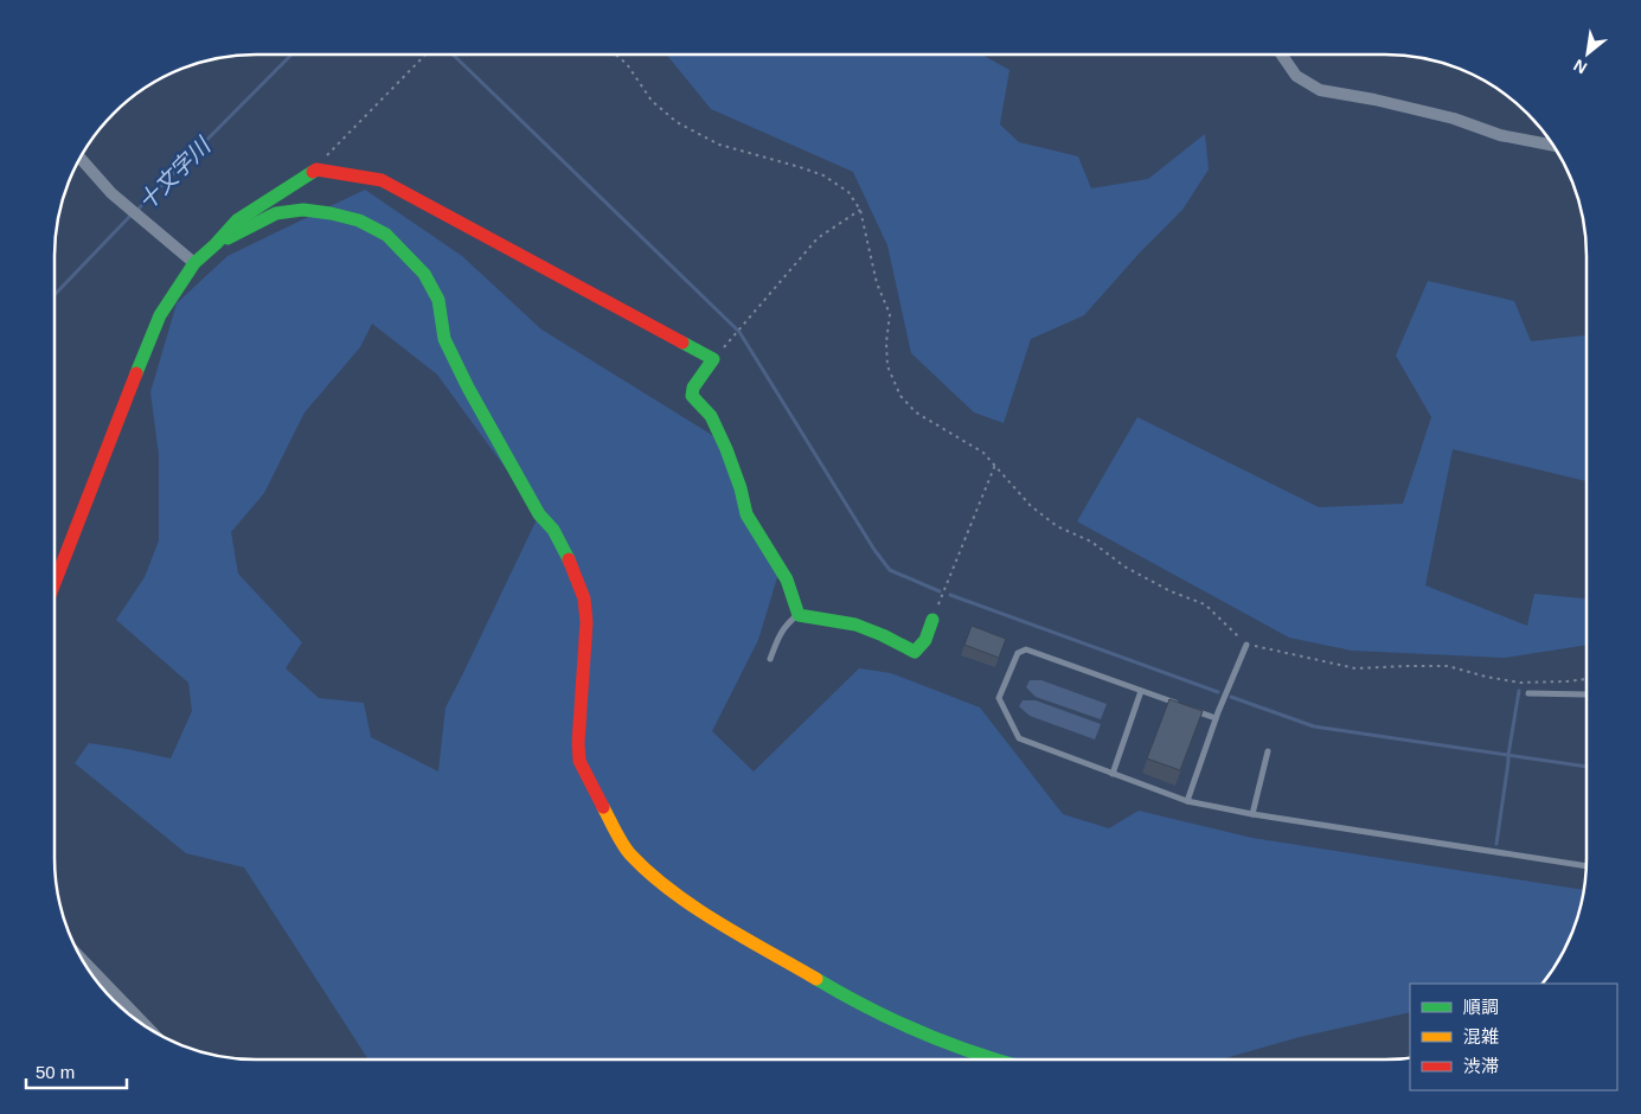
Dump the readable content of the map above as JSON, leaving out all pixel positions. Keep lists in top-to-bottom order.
{
  "water": ["十文字川"],
  "legend": ["順調", "混雑", "渋滞"],
  "scale_bar": "50 m",
  "north": "bottom left"
}
